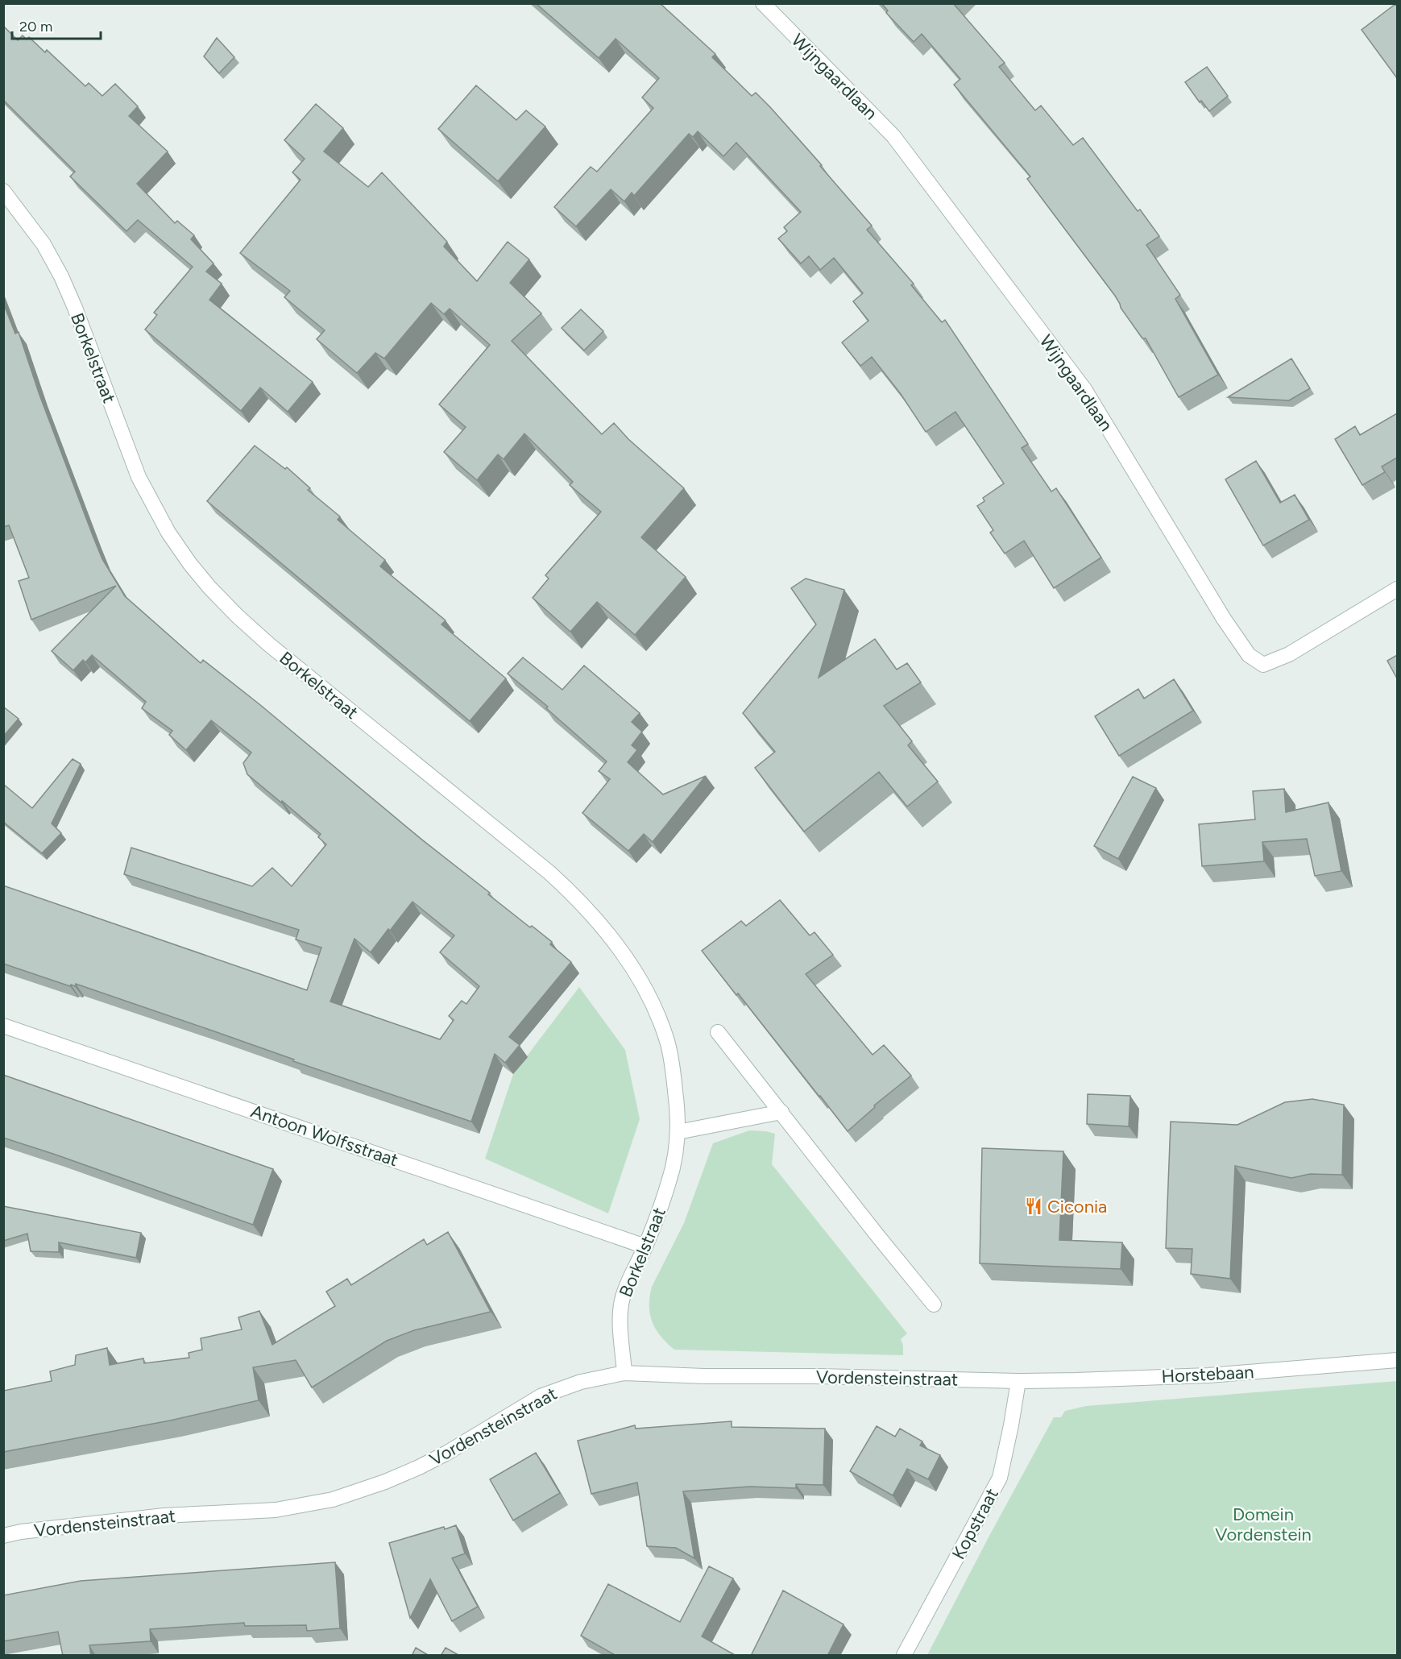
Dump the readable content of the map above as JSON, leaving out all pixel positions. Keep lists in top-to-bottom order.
{
  "streets": {
    "street": [
      "Wijngaardlaan",
      "Borkelstraat",
      "Antoon Wolfsstraat",
      "Horstebaan",
      "Vordensteinstraat",
      "Kopstraat"
    ]
  },
  "crossings": [
    ["Borkelstraat", "Antoon Wolfsstraat"],
    ["Borkelstraat", "Vordensteinstraat"],
    ["Horstebaan", "Vordensteinstraat"],
    ["Horstebaan", "Kopstraat"],
    ["Vordensteinstraat", "Kopstraat"]
  ],
  "parks": ["Domein Vordenstein"],
  "places": {
    "restaurant": ["Ciconia"]
  },
  "scale_bar": "20 m"
}
